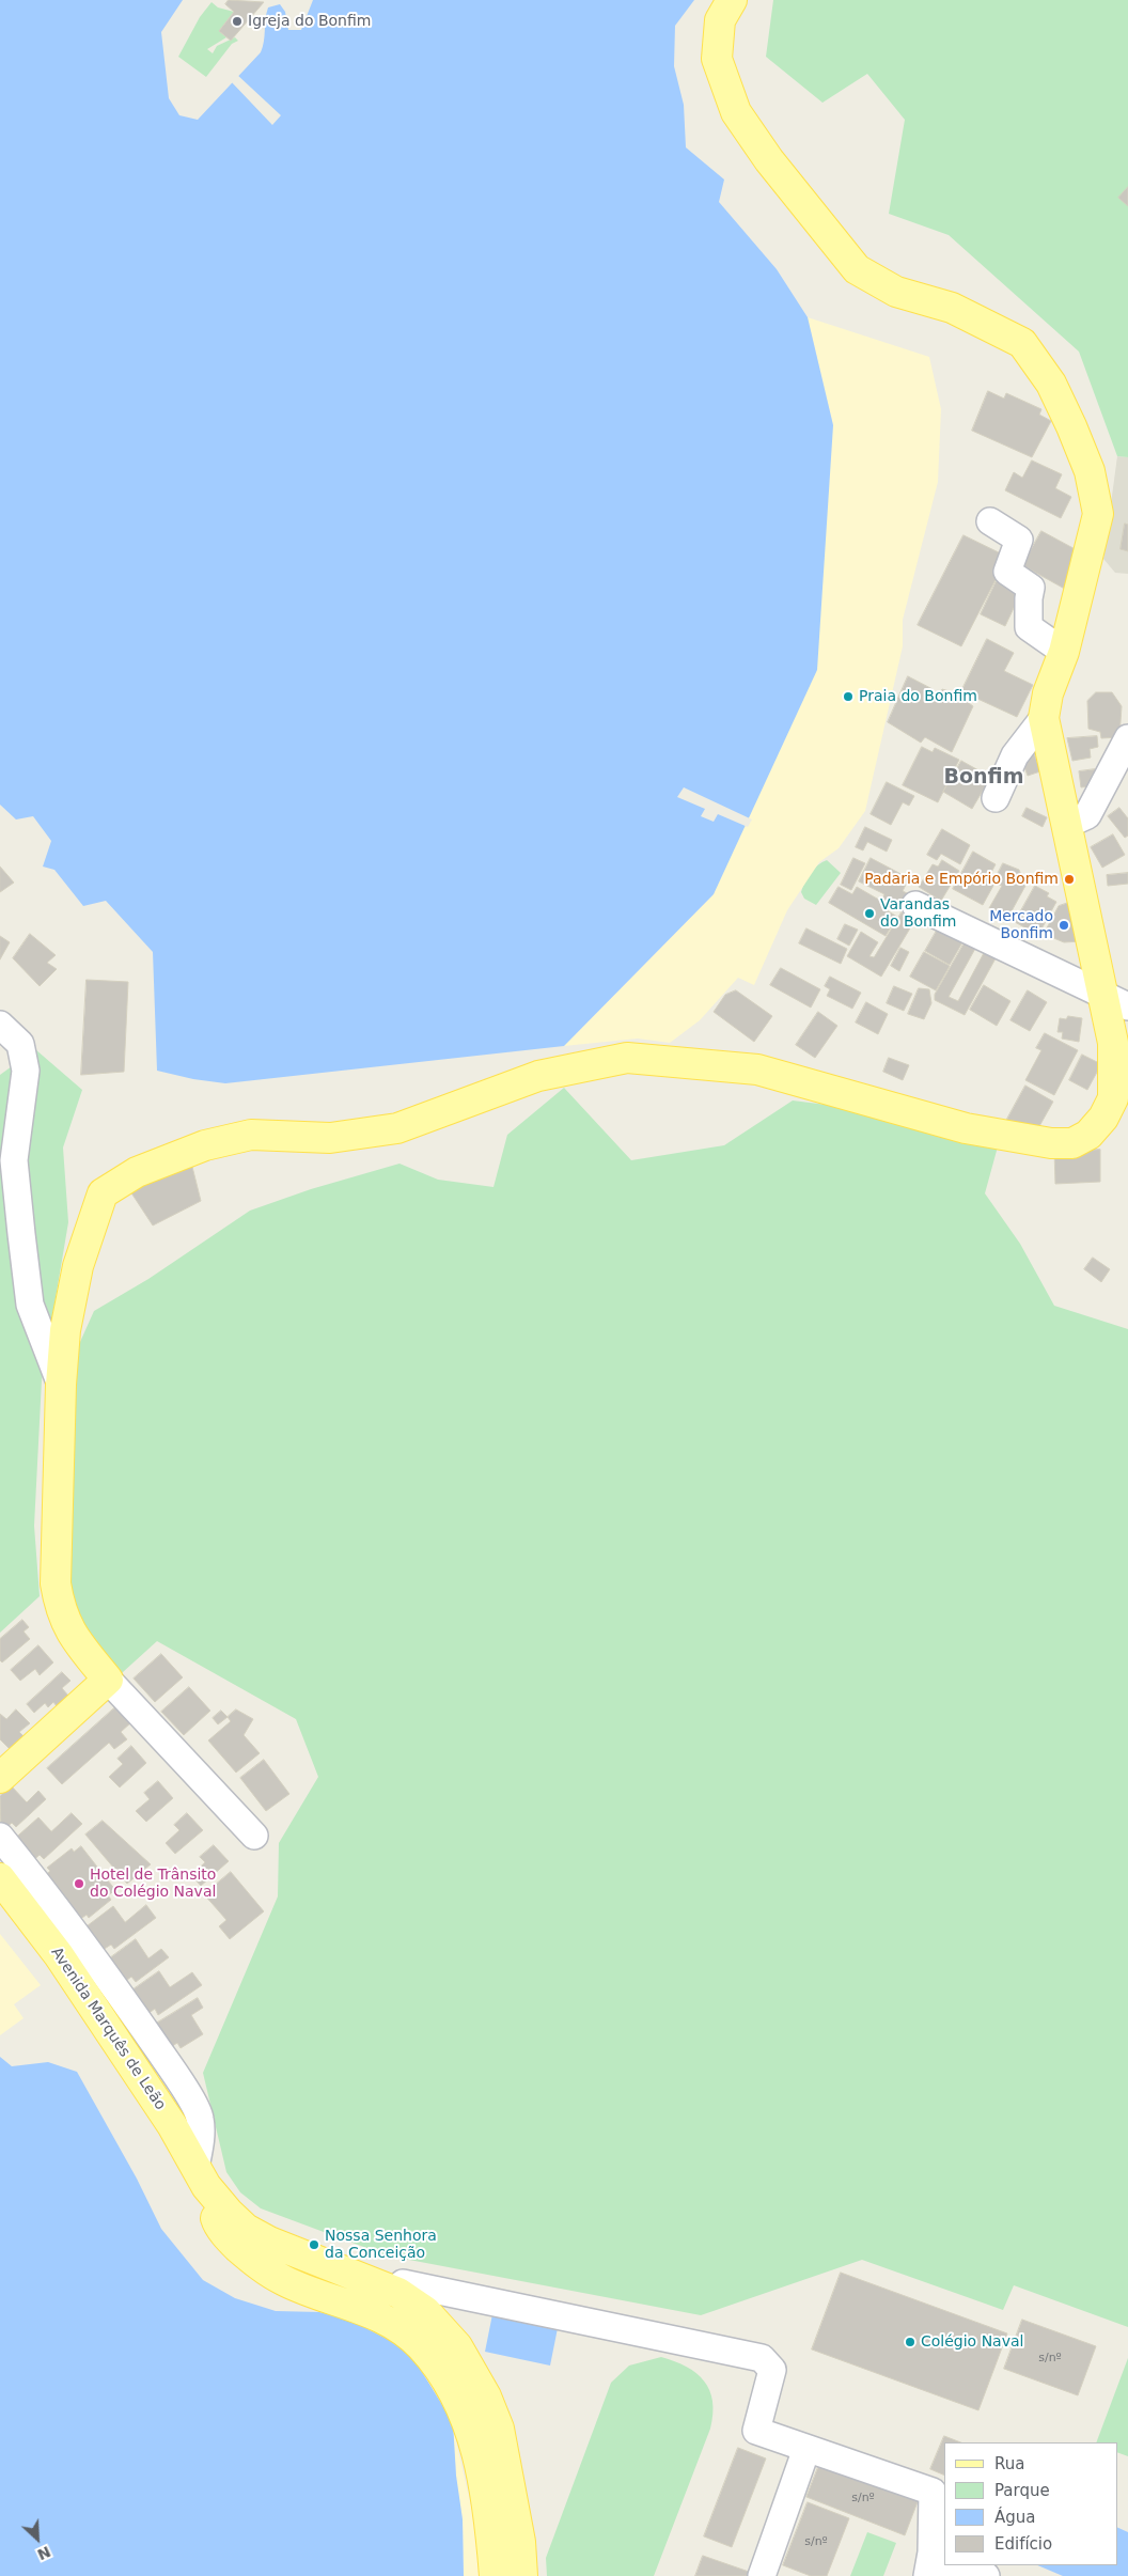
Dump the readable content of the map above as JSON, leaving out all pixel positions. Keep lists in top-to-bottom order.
{
  "streets": {
    "main road": ["Avenida Marquês de Leão"]
  },
  "districts": ["Bonfim"],
  "places": [
    "Igreja do Bonfim",
    "Praia do Bonfim",
    "Padaria e Empório Bonfim",
    "Varandas do Bonfim",
    "Mercado Bonfim",
    "Hotel de Trânsito do Colégio Naval",
    "Nossa Senhora da Conceição",
    "Colégio Naval"
  ],
  "house_numbers": ["s/nº", "s/nº", "s/nº"],
  "legend": [
    "Rua",
    "Parque",
    "Água",
    "Edifício"
  ],
  "north": "bottom right"
}
